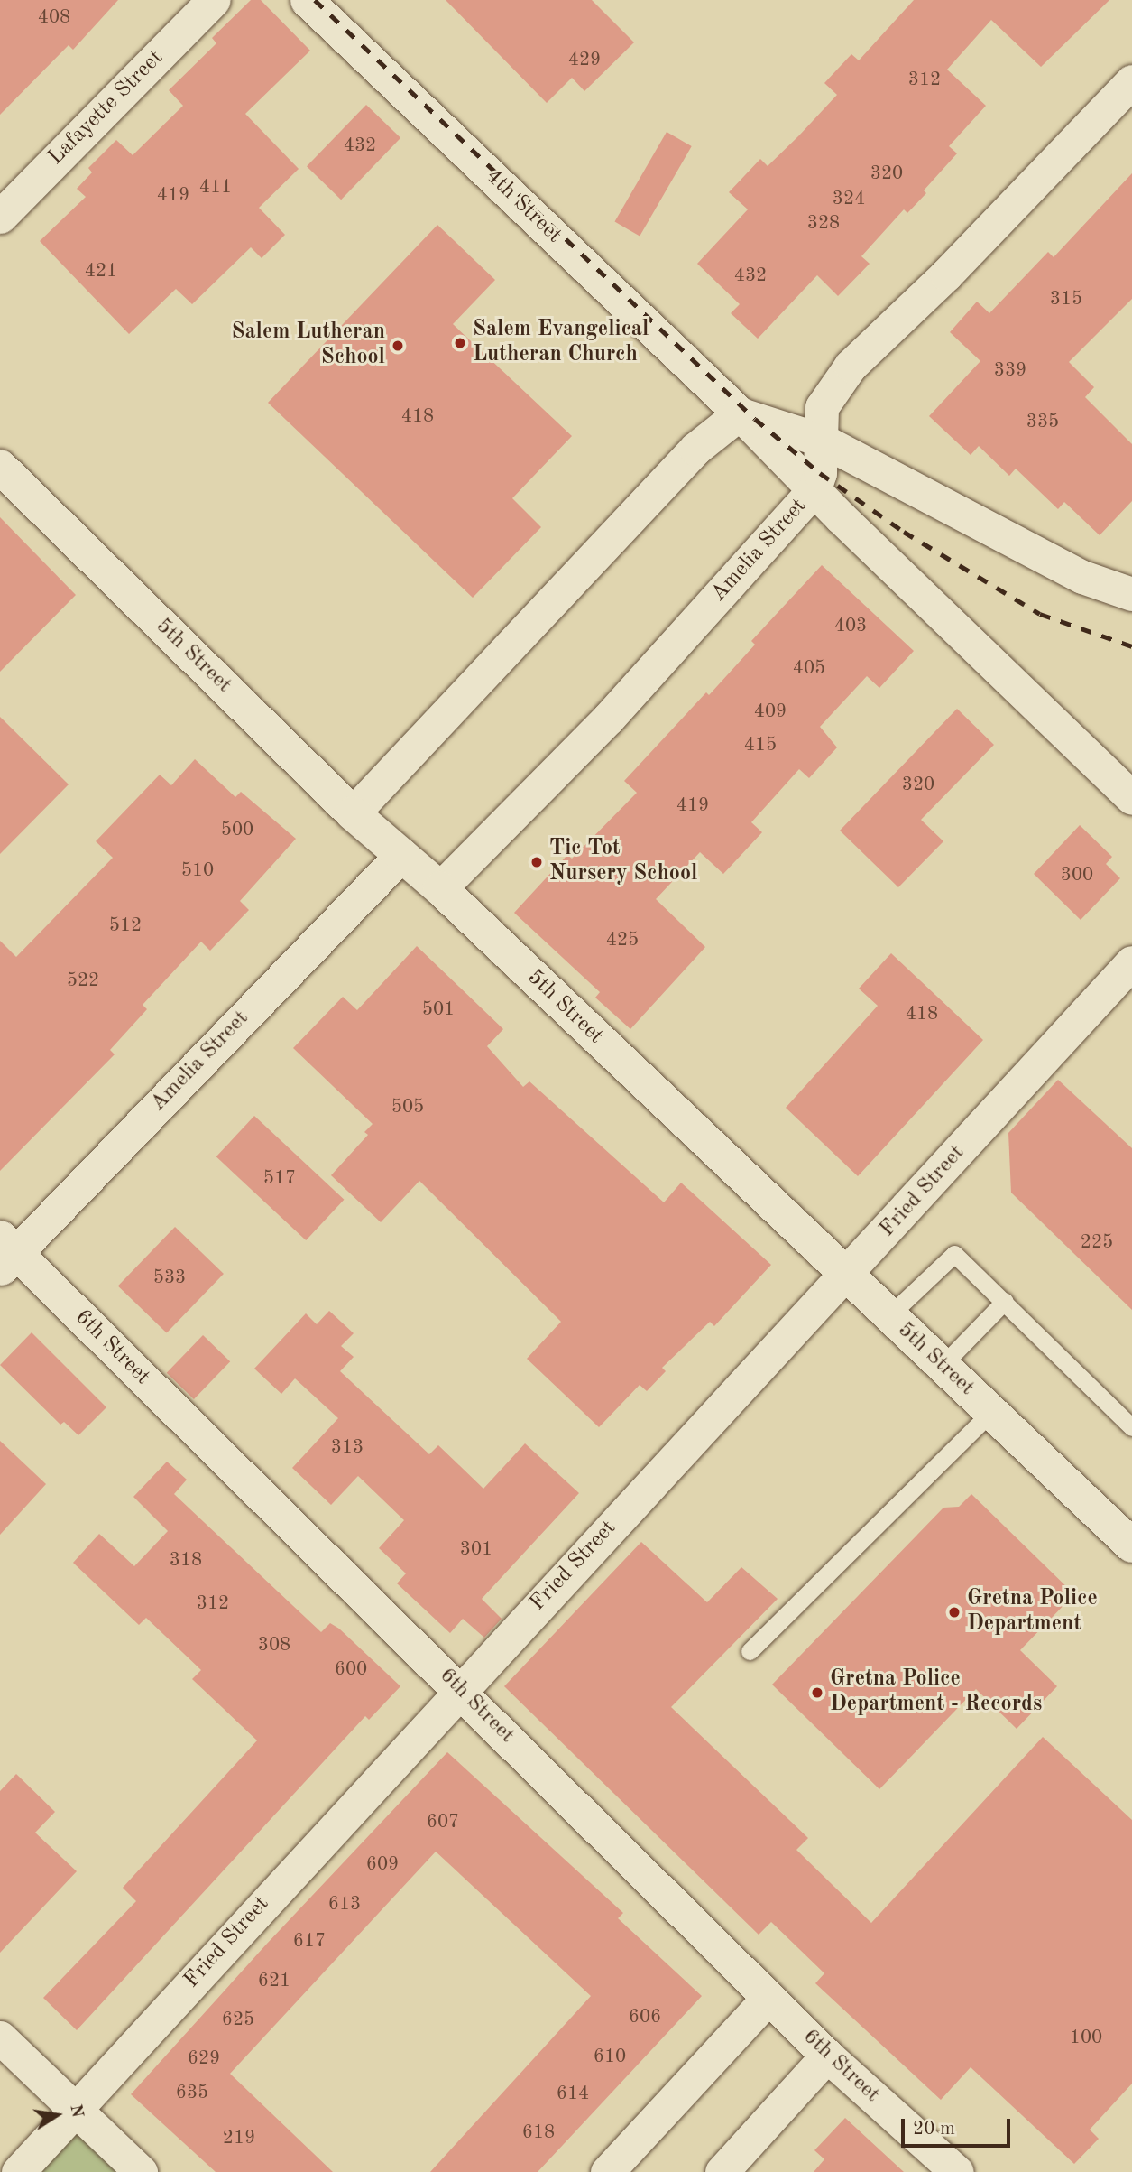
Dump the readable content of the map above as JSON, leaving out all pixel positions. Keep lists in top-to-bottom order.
{
  "streets": {
    "main road": ["5th Street"],
    "street": [
      "Lafayette Street",
      "4th Street",
      "Amelia Street",
      "Fried Street",
      "6th Street"
    ]
  },
  "crossings": [
    ["4th Street", "Amelia Street"],
    ["Amelia Street", "5th Street"],
    ["Amelia Street", "6th Street"],
    ["5th Street", "Fried Street"],
    ["Fried Street", "6th Street"]
  ],
  "places": [
    "Salem Evangelical Lutheran Church",
    "Salem Lutheran School",
    "Tic Tot Nursery School",
    "Gretna Police Department",
    "Gretna Police Department - Records"
  ],
  "house_numbers": [
    "408",
    "429",
    "312",
    "432",
    "320",
    "411",
    "419",
    "324",
    "328",
    "421",
    "432",
    "315",
    "339",
    "418",
    "335",
    "403",
    "405",
    "409",
    "415",
    "320",
    "419",
    "500",
    "510",
    "300",
    "512",
    "425",
    "522",
    "501",
    "418",
    "505",
    "517",
    "225",
    "533",
    "313",
    "301",
    "318",
    "312",
    "308",
    "600",
    "607",
    "609",
    "613",
    "617",
    "621",
    "606",
    "625",
    "100",
    "610",
    "629",
    "635",
    "614",
    "618",
    "219"
  ],
  "scale_bar": "20 m",
  "north": "right"
}
